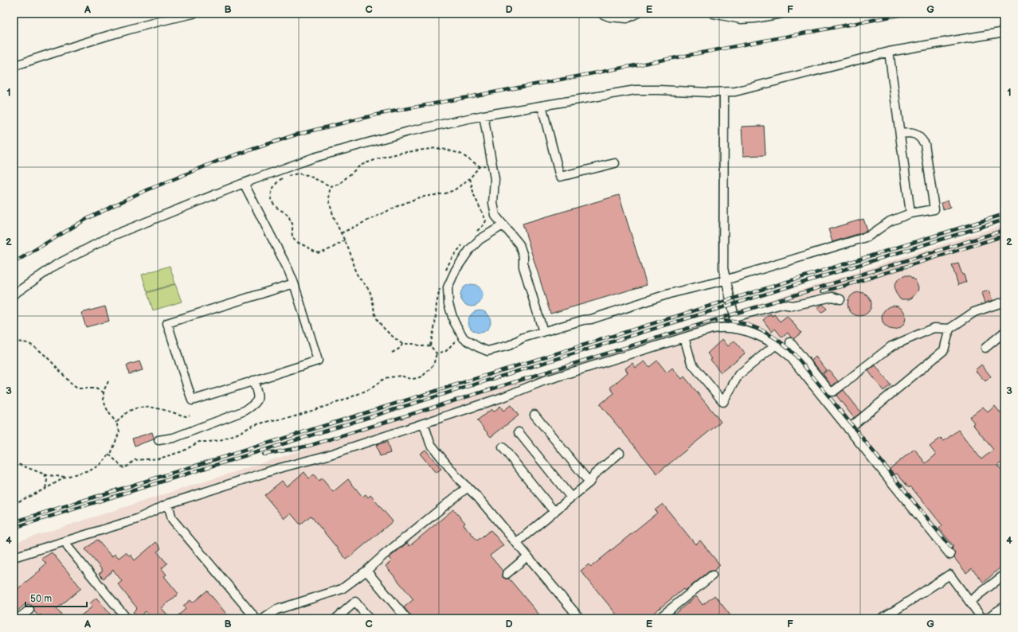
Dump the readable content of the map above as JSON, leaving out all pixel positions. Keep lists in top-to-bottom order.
{
  "scale_bar": "50 m",
  "grid": {
    "columns": [
      "A",
      "B",
      "C",
      "D",
      "E",
      "F",
      "G"
    ],
    "rows": [
      "1",
      "2",
      "3",
      "4"
    ]
  }
}
